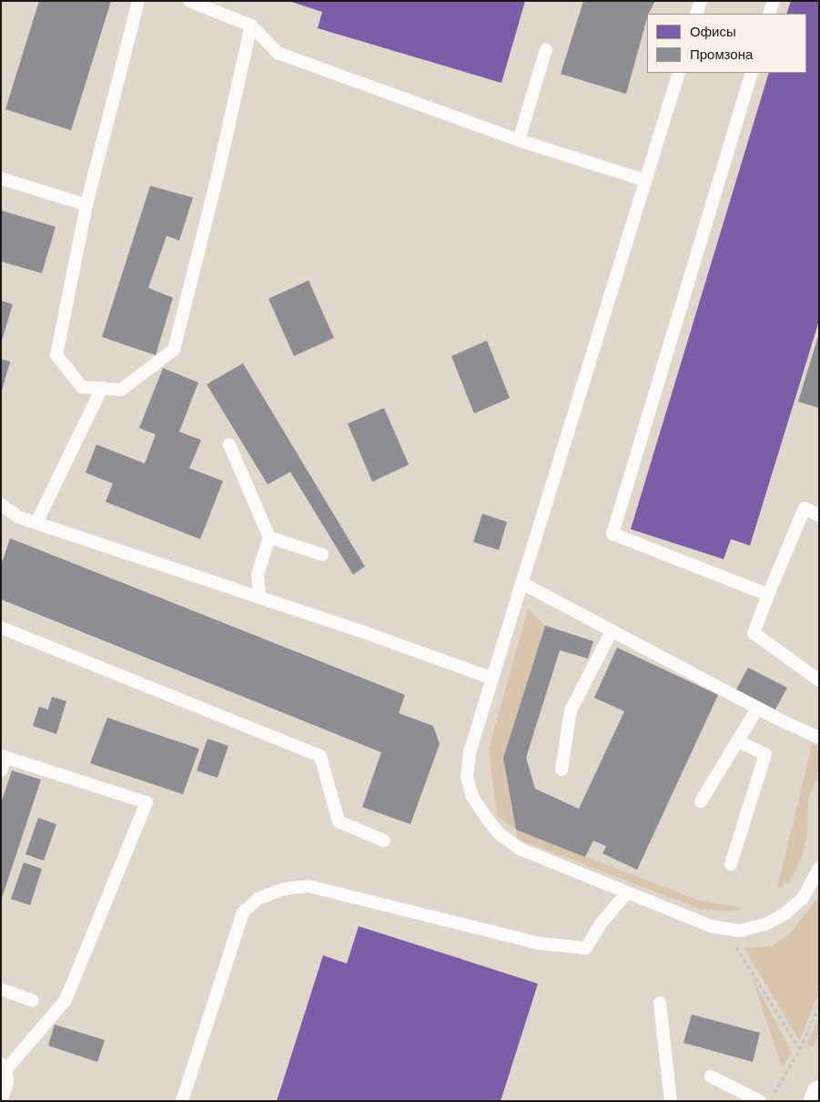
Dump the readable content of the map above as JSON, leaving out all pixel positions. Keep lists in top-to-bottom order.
{
  "legend": ["Офисы", "Промзона"]
}
